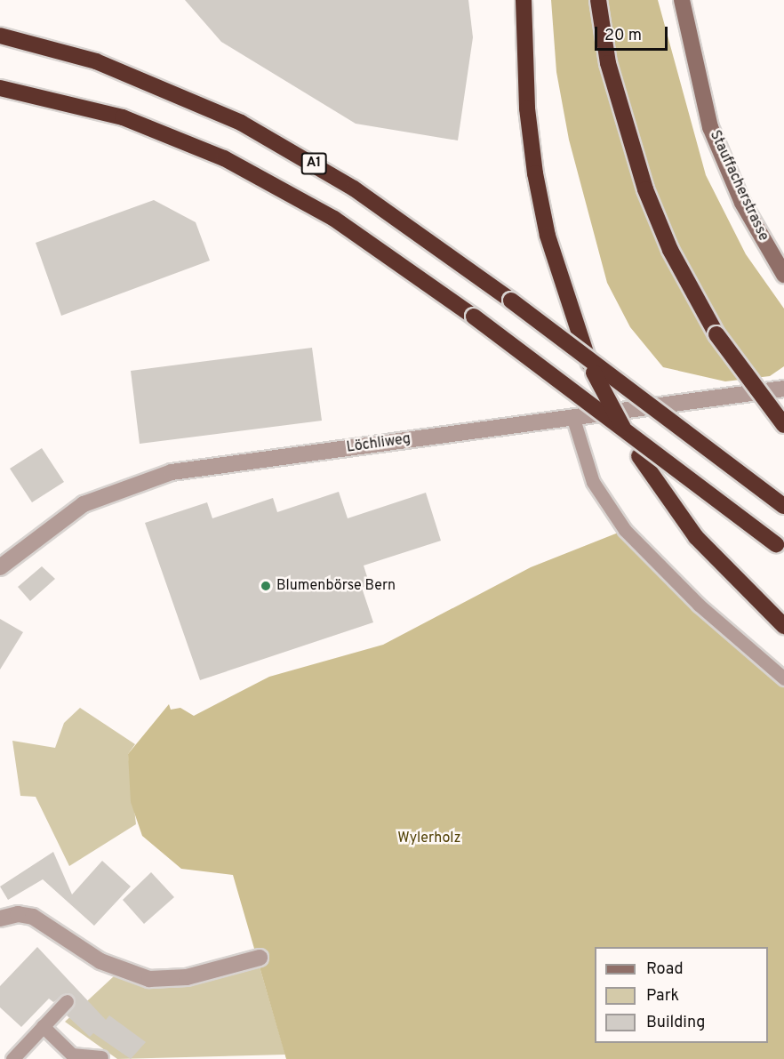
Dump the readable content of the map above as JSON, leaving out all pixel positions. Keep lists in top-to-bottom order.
{
  "streets": {
    "highway": ["A1"],
    "street": ["Stauffacherstrasse", "Löchliweg"]
  },
  "parks": ["Wylerholz"],
  "places": ["Blumenbörse Bern"],
  "legend": ["Road", "Park", "Building"],
  "scale_bar": "20 m"
}
